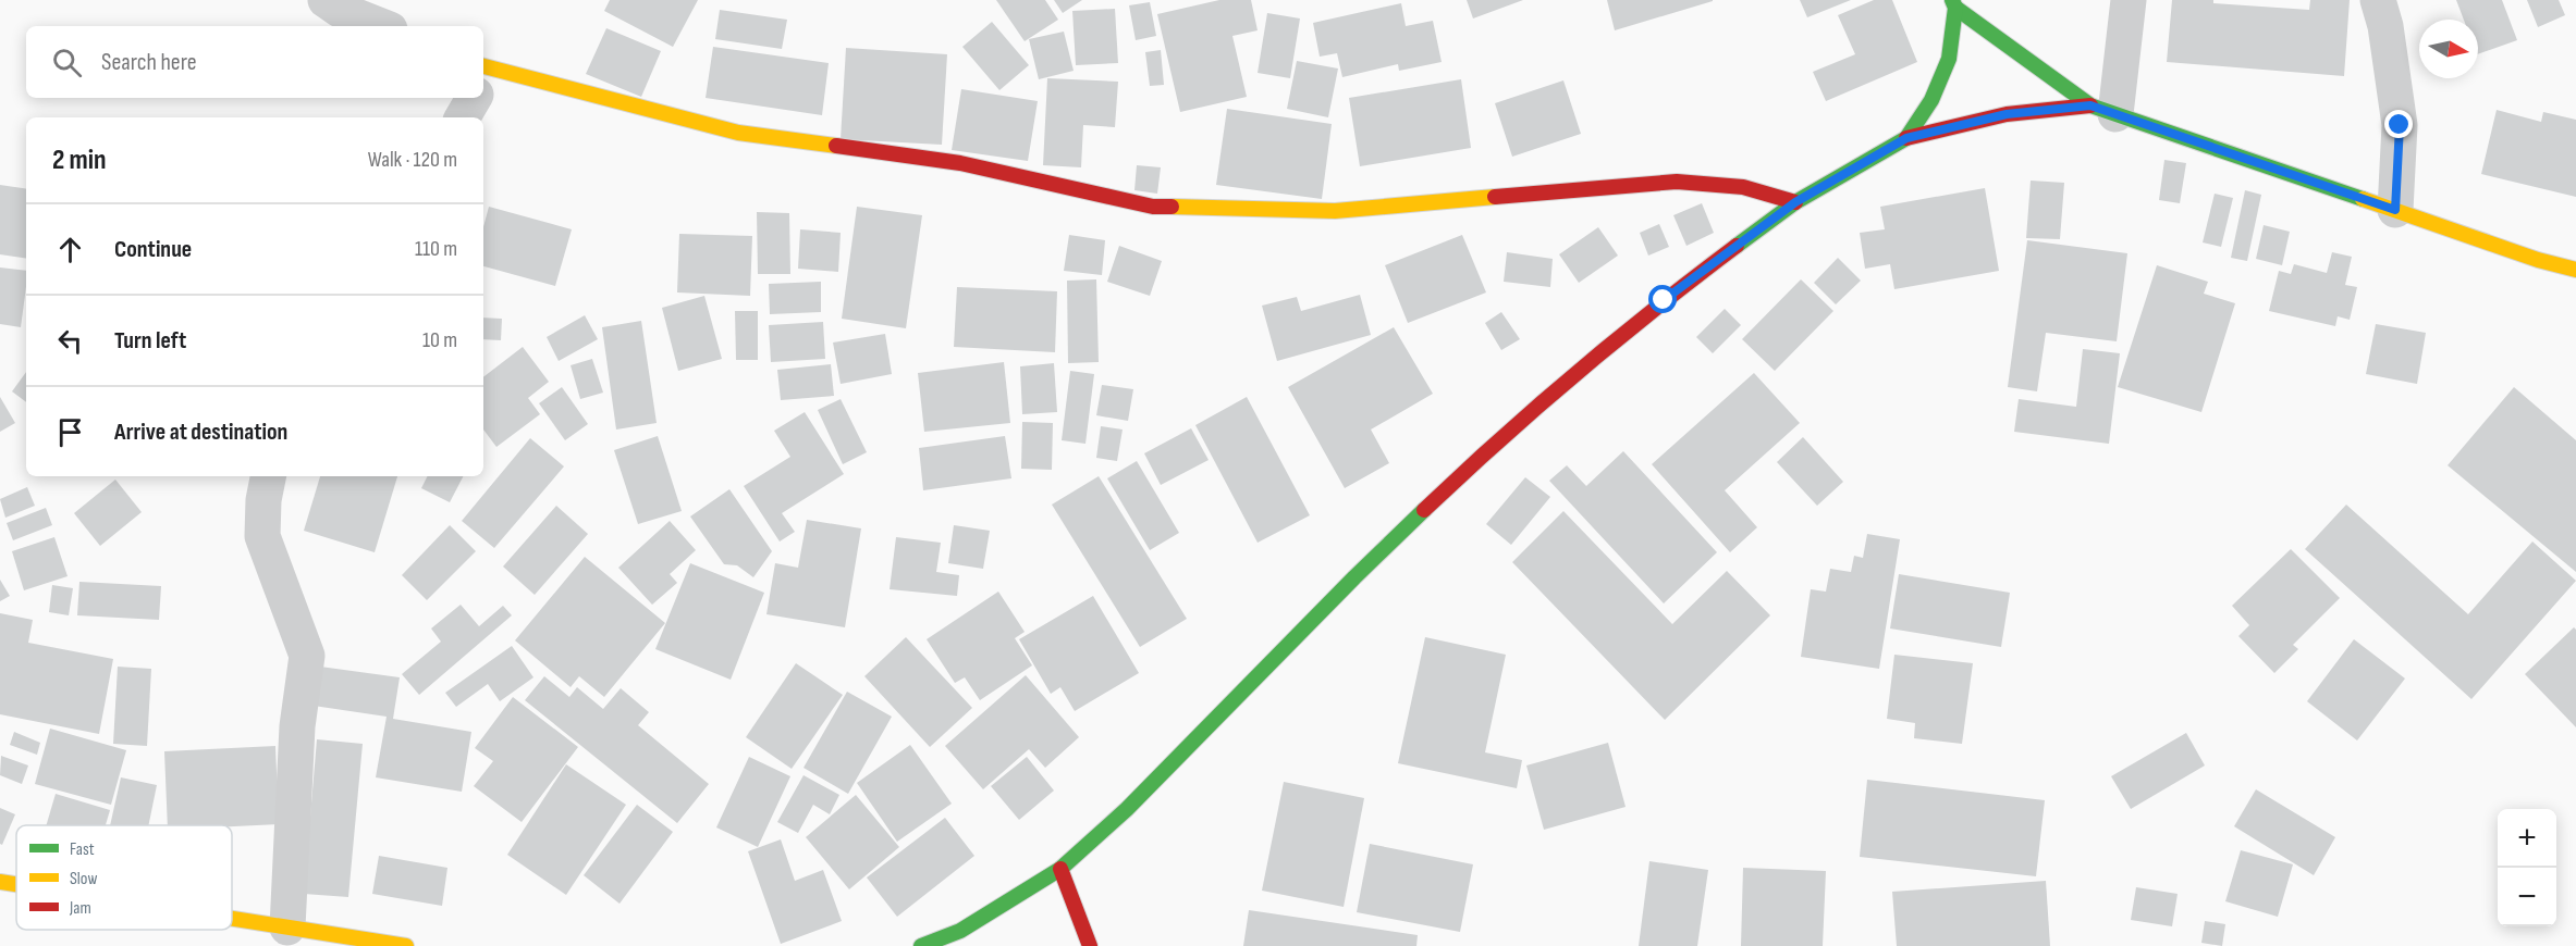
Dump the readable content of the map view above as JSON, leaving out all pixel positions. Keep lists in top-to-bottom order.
{
  "legend": ["Fast", "Slow", "Jam"],
  "north": "right",
  "page": {
    "search": "Search here",
    "heading": ["2 min", "Walk · 120 m"],
    "list": [
      ["Continue", "110 m"],
      ["Turn left", "10 m"],
      "Arrive at destination"
    ],
    "map_buttons": ["+", "−"]
  }
}
